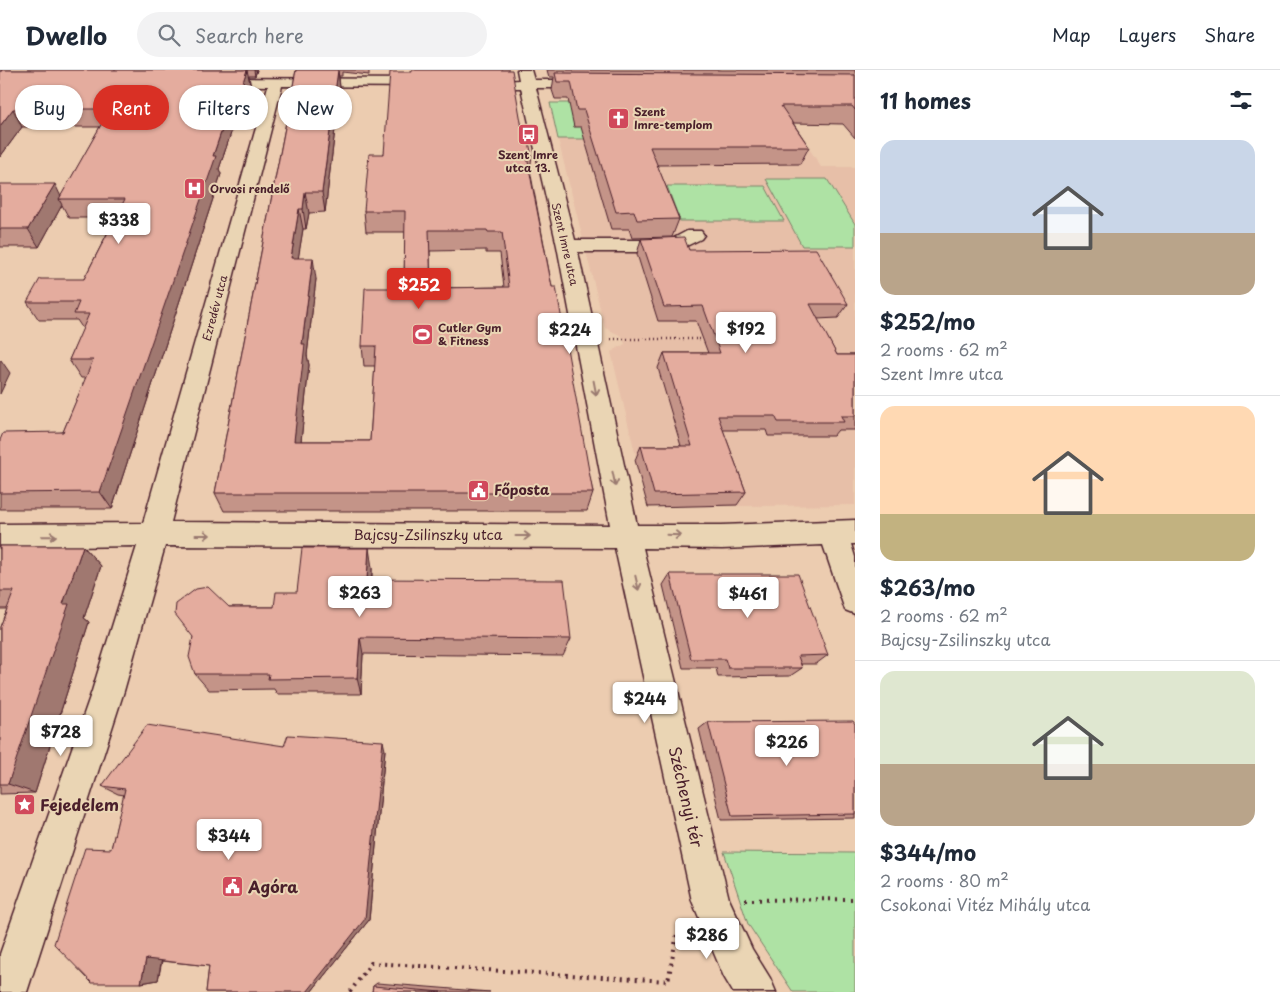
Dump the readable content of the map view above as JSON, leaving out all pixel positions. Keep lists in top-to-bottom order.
{
  "streets": {
    "street": [
      "Szent Imre utca",
      "Ezredév utca",
      "Bajcsy-Zsilinszky utca",
      "Széchenyi tér"
    ]
  },
  "crossings": [
    ["Szent Imre utca", "Bajcsy-Zsilinszky utca"],
    ["Szent Imre utca", "Széchenyi tér"],
    ["Ezredév utca", "Bajcsy-Zsilinszky utca"],
    ["Bajcsy-Zsilinszky utca", "Széchenyi tér"]
  ],
  "one_way": ["Szent Imre utca", "Bajcsy-Zsilinszky utca", "Széchenyi tér"],
  "places": {
    "church": ["Szent Imre-templom"],
    "bus stop": ["Szent Imre utca 13."],
    "hospital": ["Orvosi rendelő"],
    "sports": ["Cutler Gym & Fitness"],
    "public building": ["Főposta", "Agóra"],
    "place": ["Fejedelem"]
  },
  "page": {
    "header": "Dwello",
    "search": "Search here",
    "nav": ["Map", "Layers", "Share"],
    "heading": "11 homes",
    "chip": [
      "Buy",
      "Rent",
      "Filters",
      "New"
    ],
    "list": [
      {
        "name": "$252/mo",
        "note": "2 rooms · 62 m² · Szent Imre utca"
      },
      {
        "name": "$263/mo",
        "note": "2 rooms · 62 m² · Bajcsy-Zsilinszky utca"
      },
      {
        "name": "$344/mo",
        "note": "2 rooms · 80 m² · Csokonai Vitéz Mihály utca"
      }
    ],
    "price": [
      "$338",
      "$252",
      "$192",
      "$224",
      "$263",
      "$461",
      "$244",
      "$728",
      "$226",
      "$344",
      "$286"
    ]
  }
}
